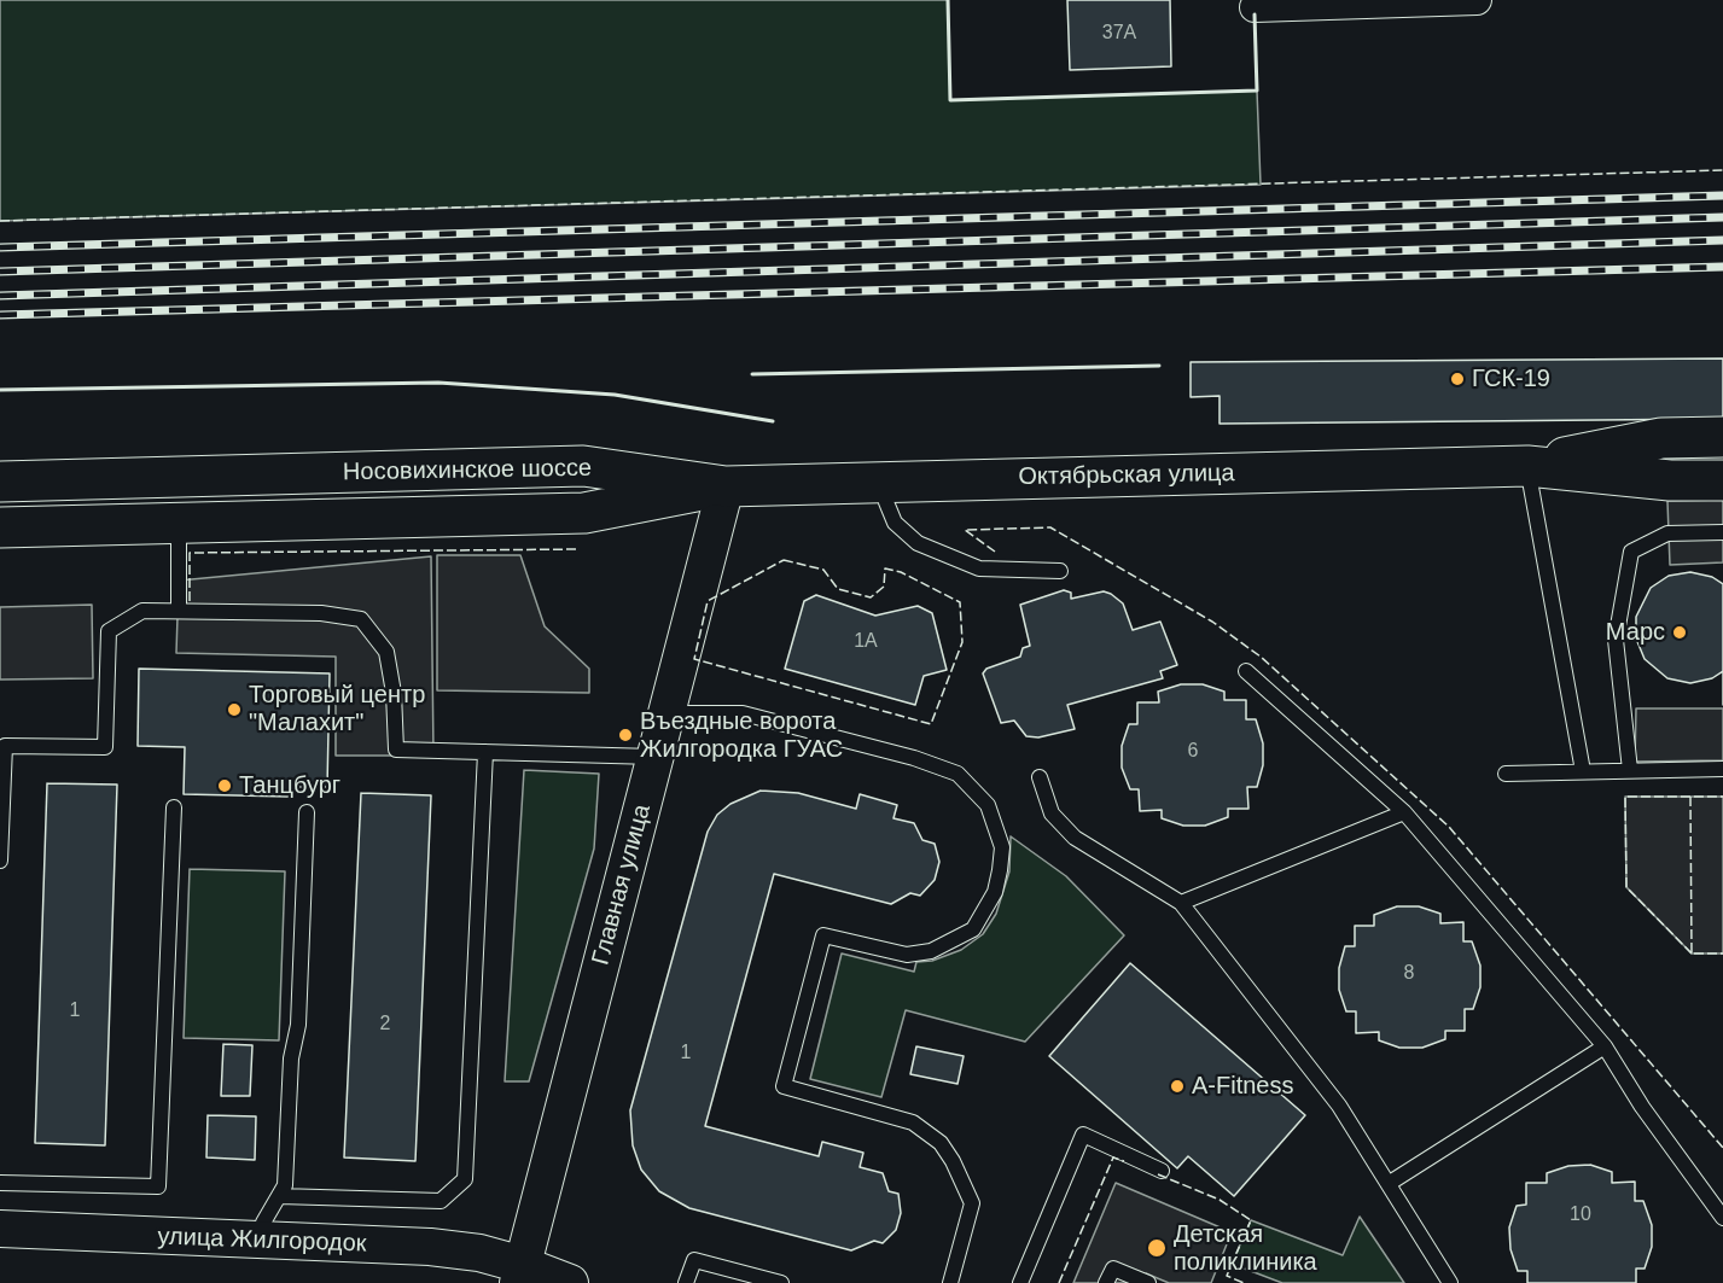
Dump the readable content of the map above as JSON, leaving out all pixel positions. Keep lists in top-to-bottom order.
{
  "streets": {
    "main road": ["Носовихинское шоссе", "Октябрьская улица"],
    "street": ["Главная улица", "улица Жилгородок"]
  },
  "crossings": [
    ["Носовихинское шоссе", "Октябрьская улица"],
    ["Носовихинское шоссе", "Главная улица"],
    ["Октябрьская улица", "Главная улица"],
    ["Главная улица", "улица Жилгородок"]
  ],
  "places": [
    "ГСК-19",
    "Марс",
    "Торговый центр \"Малахит\"",
    "Въездные ворота Жилгородка ГУАС",
    "Танцбург",
    "A-Fitness",
    "Детская поликлиника"
  ],
  "house_numbers": [
    "37А",
    "1А",
    "6",
    "8",
    "1",
    "2",
    "1",
    "10"
  ]
}
